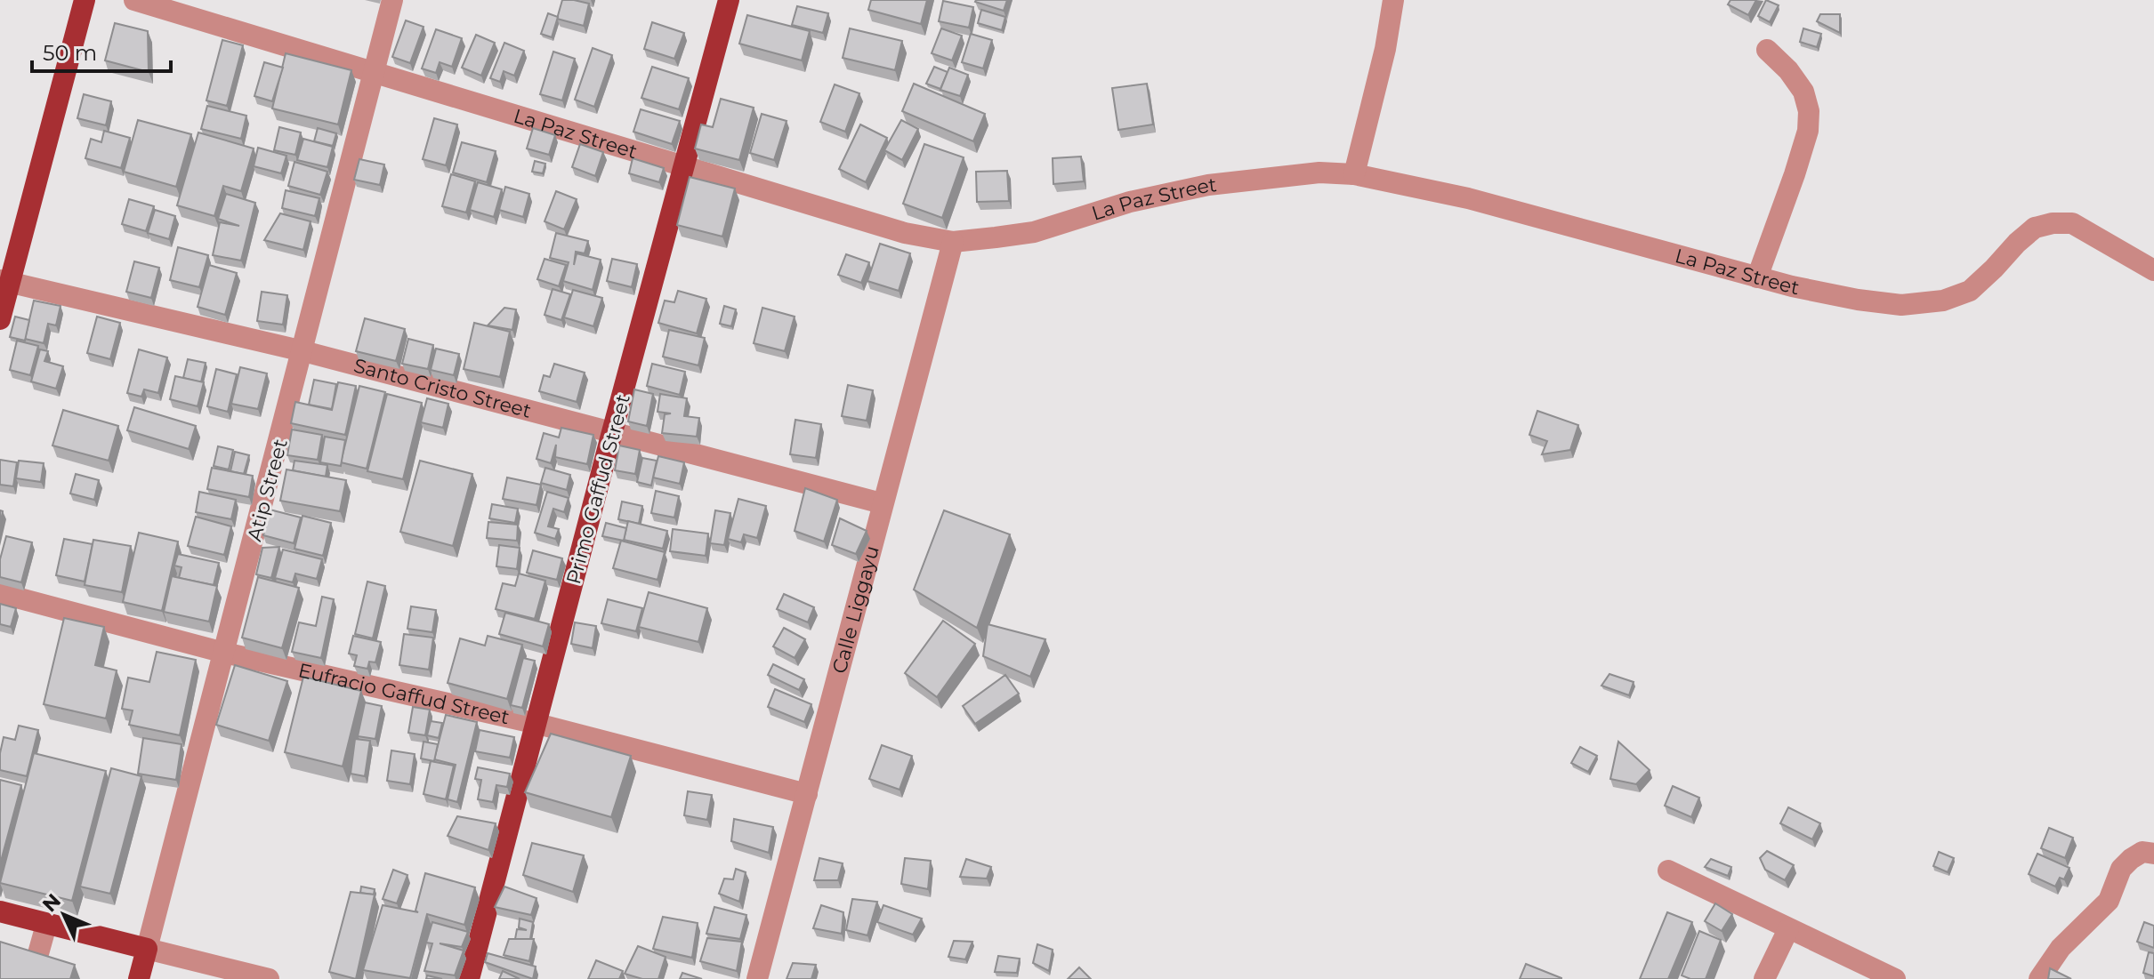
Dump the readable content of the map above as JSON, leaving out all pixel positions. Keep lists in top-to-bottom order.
{
  "streets": {
    "main road": ["Primo Gaffud Street", "Atip Street"],
    "street": [
      "La Paz Street",
      "Santo Cristo Street",
      "Calle Liggayu",
      "Eufracio Gaffud Street"
    ]
  },
  "crossings": [
    ["La Paz Street", "Primo Gaffud Street"],
    ["La Paz Street", "Atip Street"],
    ["La Paz Street", "Calle Liggayu"],
    ["Santo Cristo Street", "Primo Gaffud Street"],
    ["Santo Cristo Street", "Atip Street"],
    ["Santo Cristo Street", "Calle Liggayu"],
    ["Primo Gaffud Street", "Eufracio Gaffud Street"],
    ["Atip Street", "Eufracio Gaffud Street"],
    ["Calle Liggayu", "Eufracio Gaffud Street"]
  ],
  "scale_bar": "50 m",
  "north": "top left"
}
